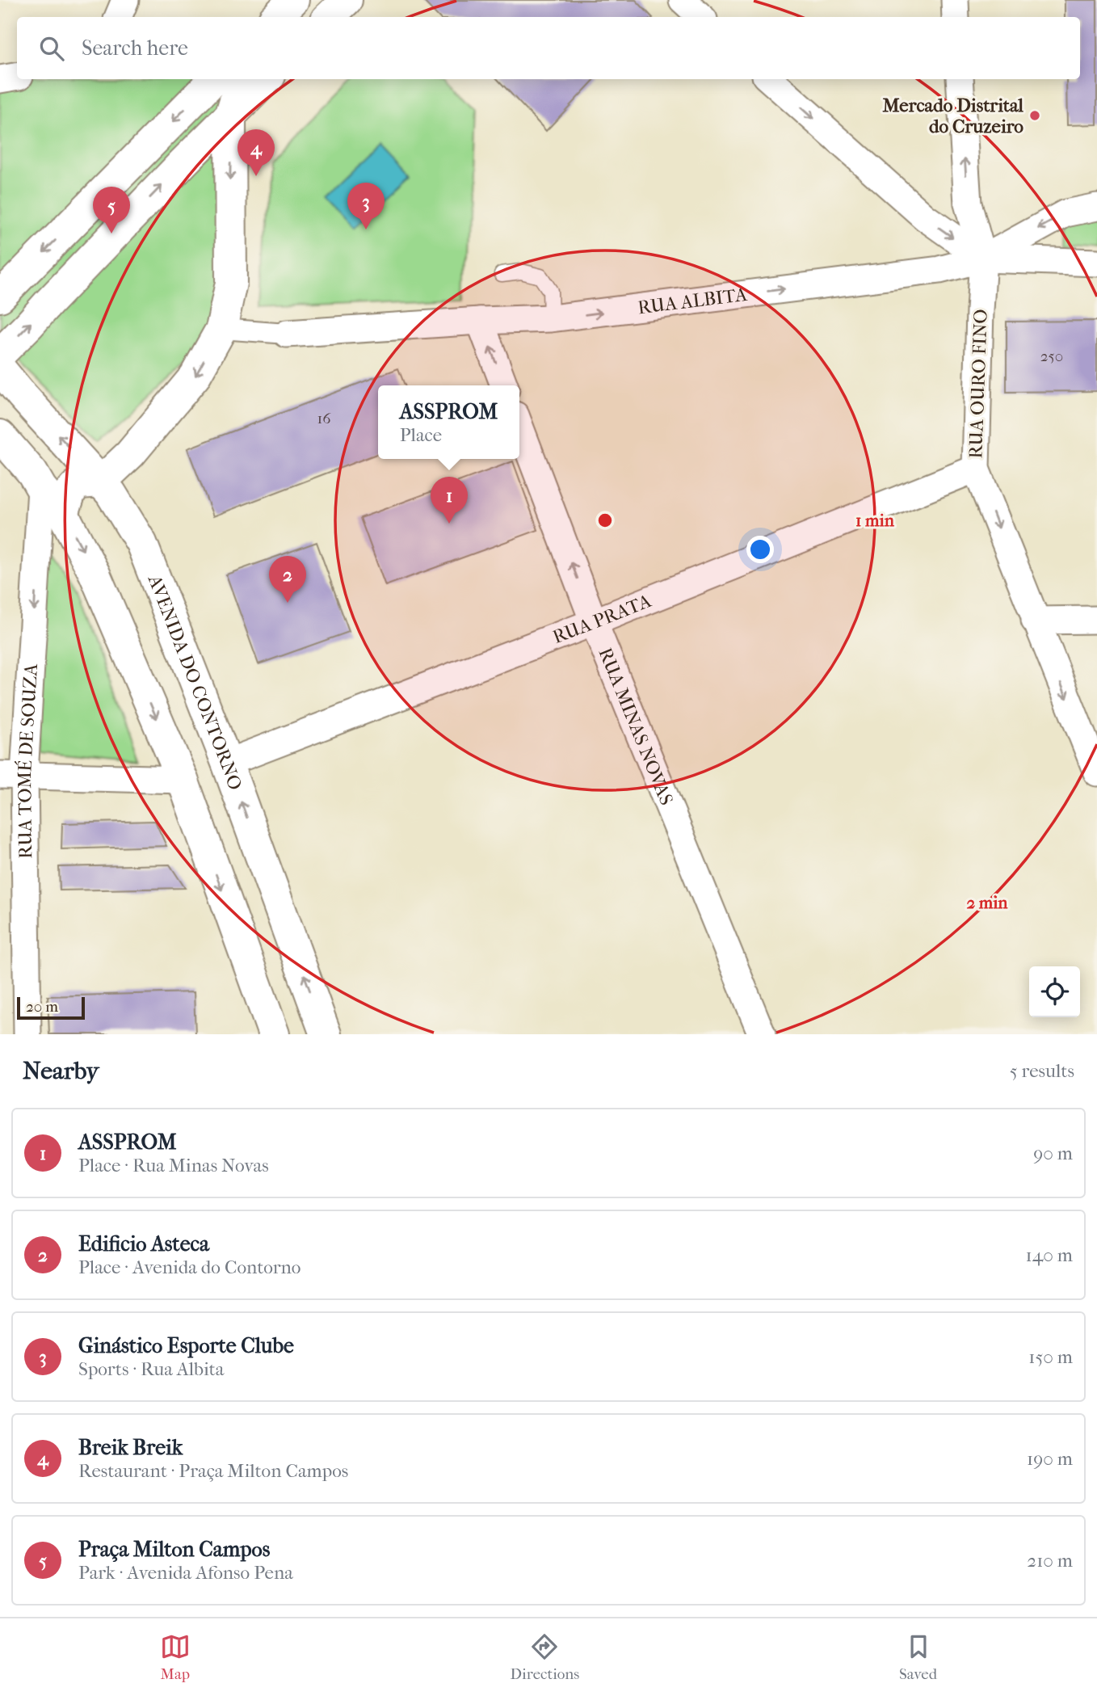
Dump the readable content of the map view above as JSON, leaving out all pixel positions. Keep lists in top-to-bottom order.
{
  "streets": {
    "main road": ["AVENIDA DO CONTORNO"],
    "street": [
      "RUA ALBITA",
      "RUA OURO FINO",
      "RUA PRATA",
      "RUA MINAS NOVAS",
      "RUA TOMÉ DE SOUZA"
    ]
  },
  "crossings": [
    ["RUA ALBITA", "RUA OURO FINO"],
    ["RUA OURO FINO", "RUA PRATA"],
    ["RUA PRATA", "AVENIDA DO CONTORNO"],
    ["RUA PRATA", "RUA MINAS NOVAS"]
  ],
  "one_way": ["RUA ALBITA", "RUA TOMÉ DE SOUZA"],
  "places": ["Mercado Distrital do Cruzeiro"],
  "house_numbers": ["250", "16"],
  "scale_bar": "20 m",
  "page": {
    "search": "Search here",
    "pins": [
      "4",
      "3",
      "5",
      "1",
      "2"
    ],
    "popup": ["ASSPROM", "Place"],
    "scale": "20 m",
    "heading": ["Nearby", "5 results"],
    "list": [
      {
        "mark": "1",
        "name": "ASSPROM",
        "note": "Place · Rua Minas Novas",
        "value": "90 m"
      },
      {
        "mark": "2",
        "name": "Edificio Asteca",
        "note": "Place · Avenida do Contorno",
        "value": "140 m"
      },
      {
        "mark": "3",
        "name": "Ginástico Esporte Clube",
        "note": "Sports · Rua Albita",
        "value": "150 m"
      },
      {
        "mark": "4",
        "name": "Breik Breik",
        "note": "Restaurant · Praça Milton Campos",
        "value": "190 m"
      },
      {
        "mark": "5",
        "name": "Praça Milton Campos",
        "note": "Park · Avenida Afonso Pena",
        "value": "210 m"
      }
    ],
    "nav": ["Map", "Directions", "Saved"]
  },
  "rings": ["1 min", "2 min"]
}
